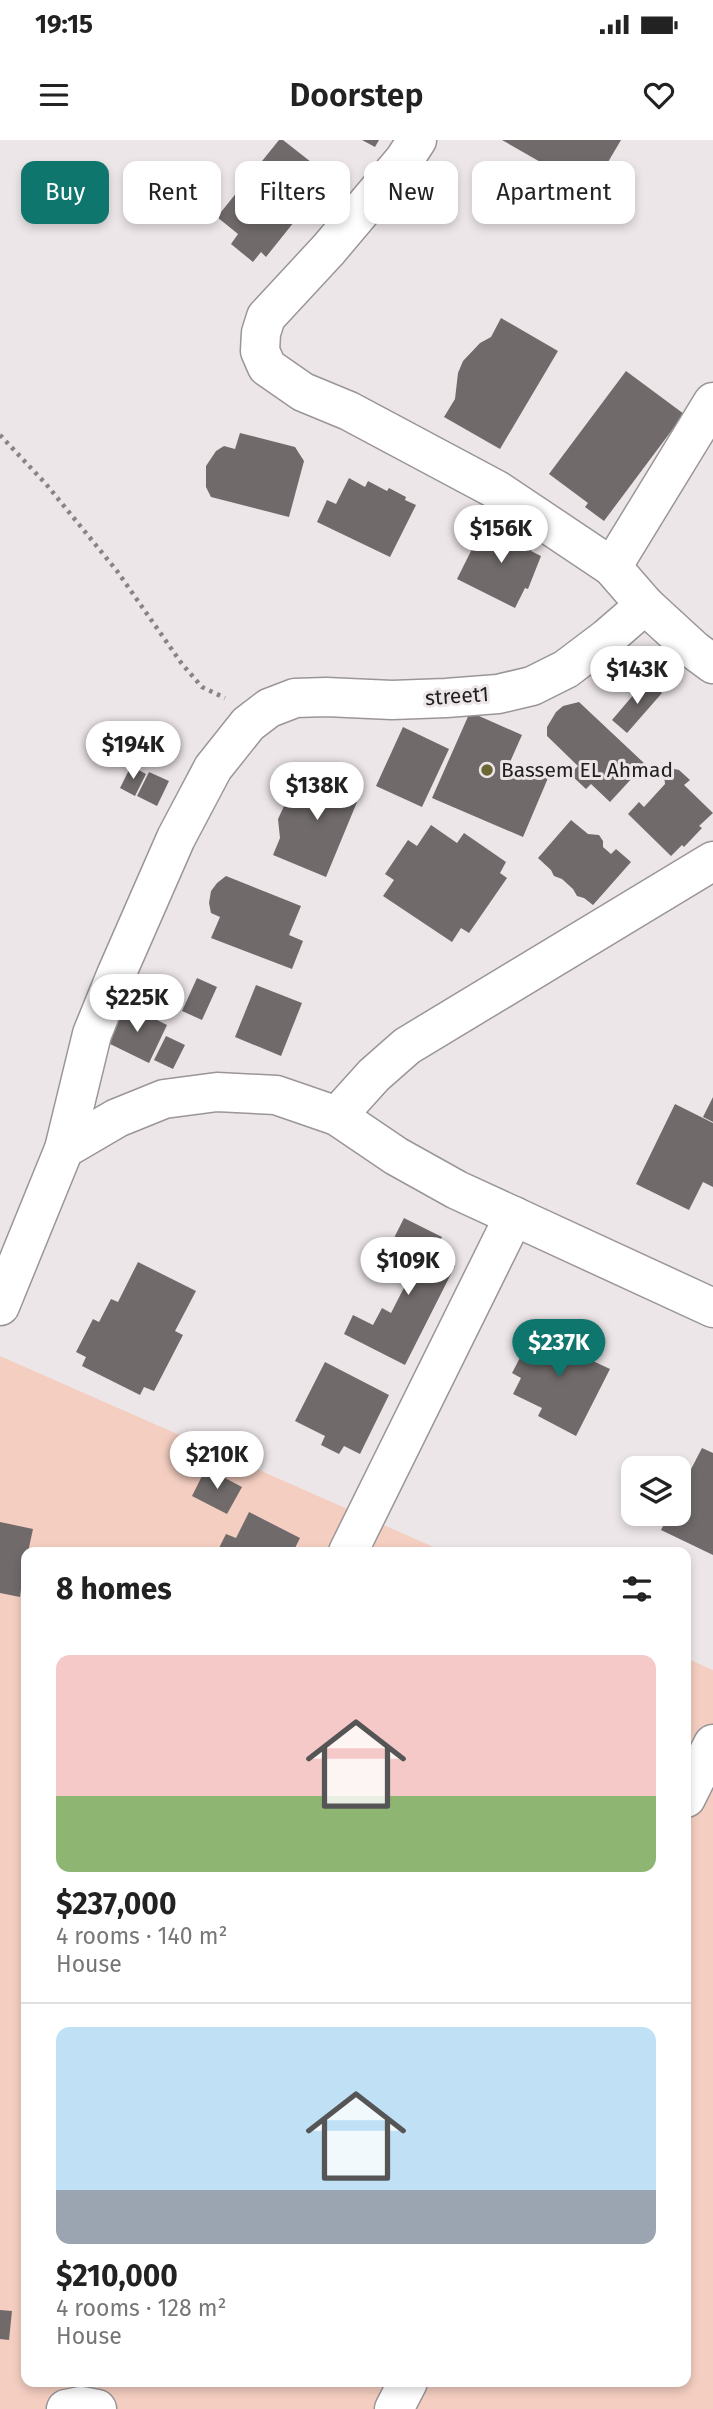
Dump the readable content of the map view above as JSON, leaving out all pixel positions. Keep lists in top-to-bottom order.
{
  "streets": {
    "street": ["street1"]
  },
  "places": ["Bassem EL Ahmad"],
  "page": {
    "status": "19:15",
    "header": "Doorstep",
    "chip": [
      "Buy",
      "Rent",
      "Filters",
      "New",
      "Apartment"
    ],
    "price": [
      "$156K",
      "$143K",
      "$194K",
      "$138K",
      "$225K",
      "$109K",
      "$237K",
      "$210K"
    ],
    "heading": "8 homes",
    "list": [
      {
        "name": "$237,000",
        "note": "4 rooms · 140 m² · House"
      },
      {
        "name": "$210,000",
        "note": "4 rooms · 128 m² · House"
      }
    ]
  }
}
